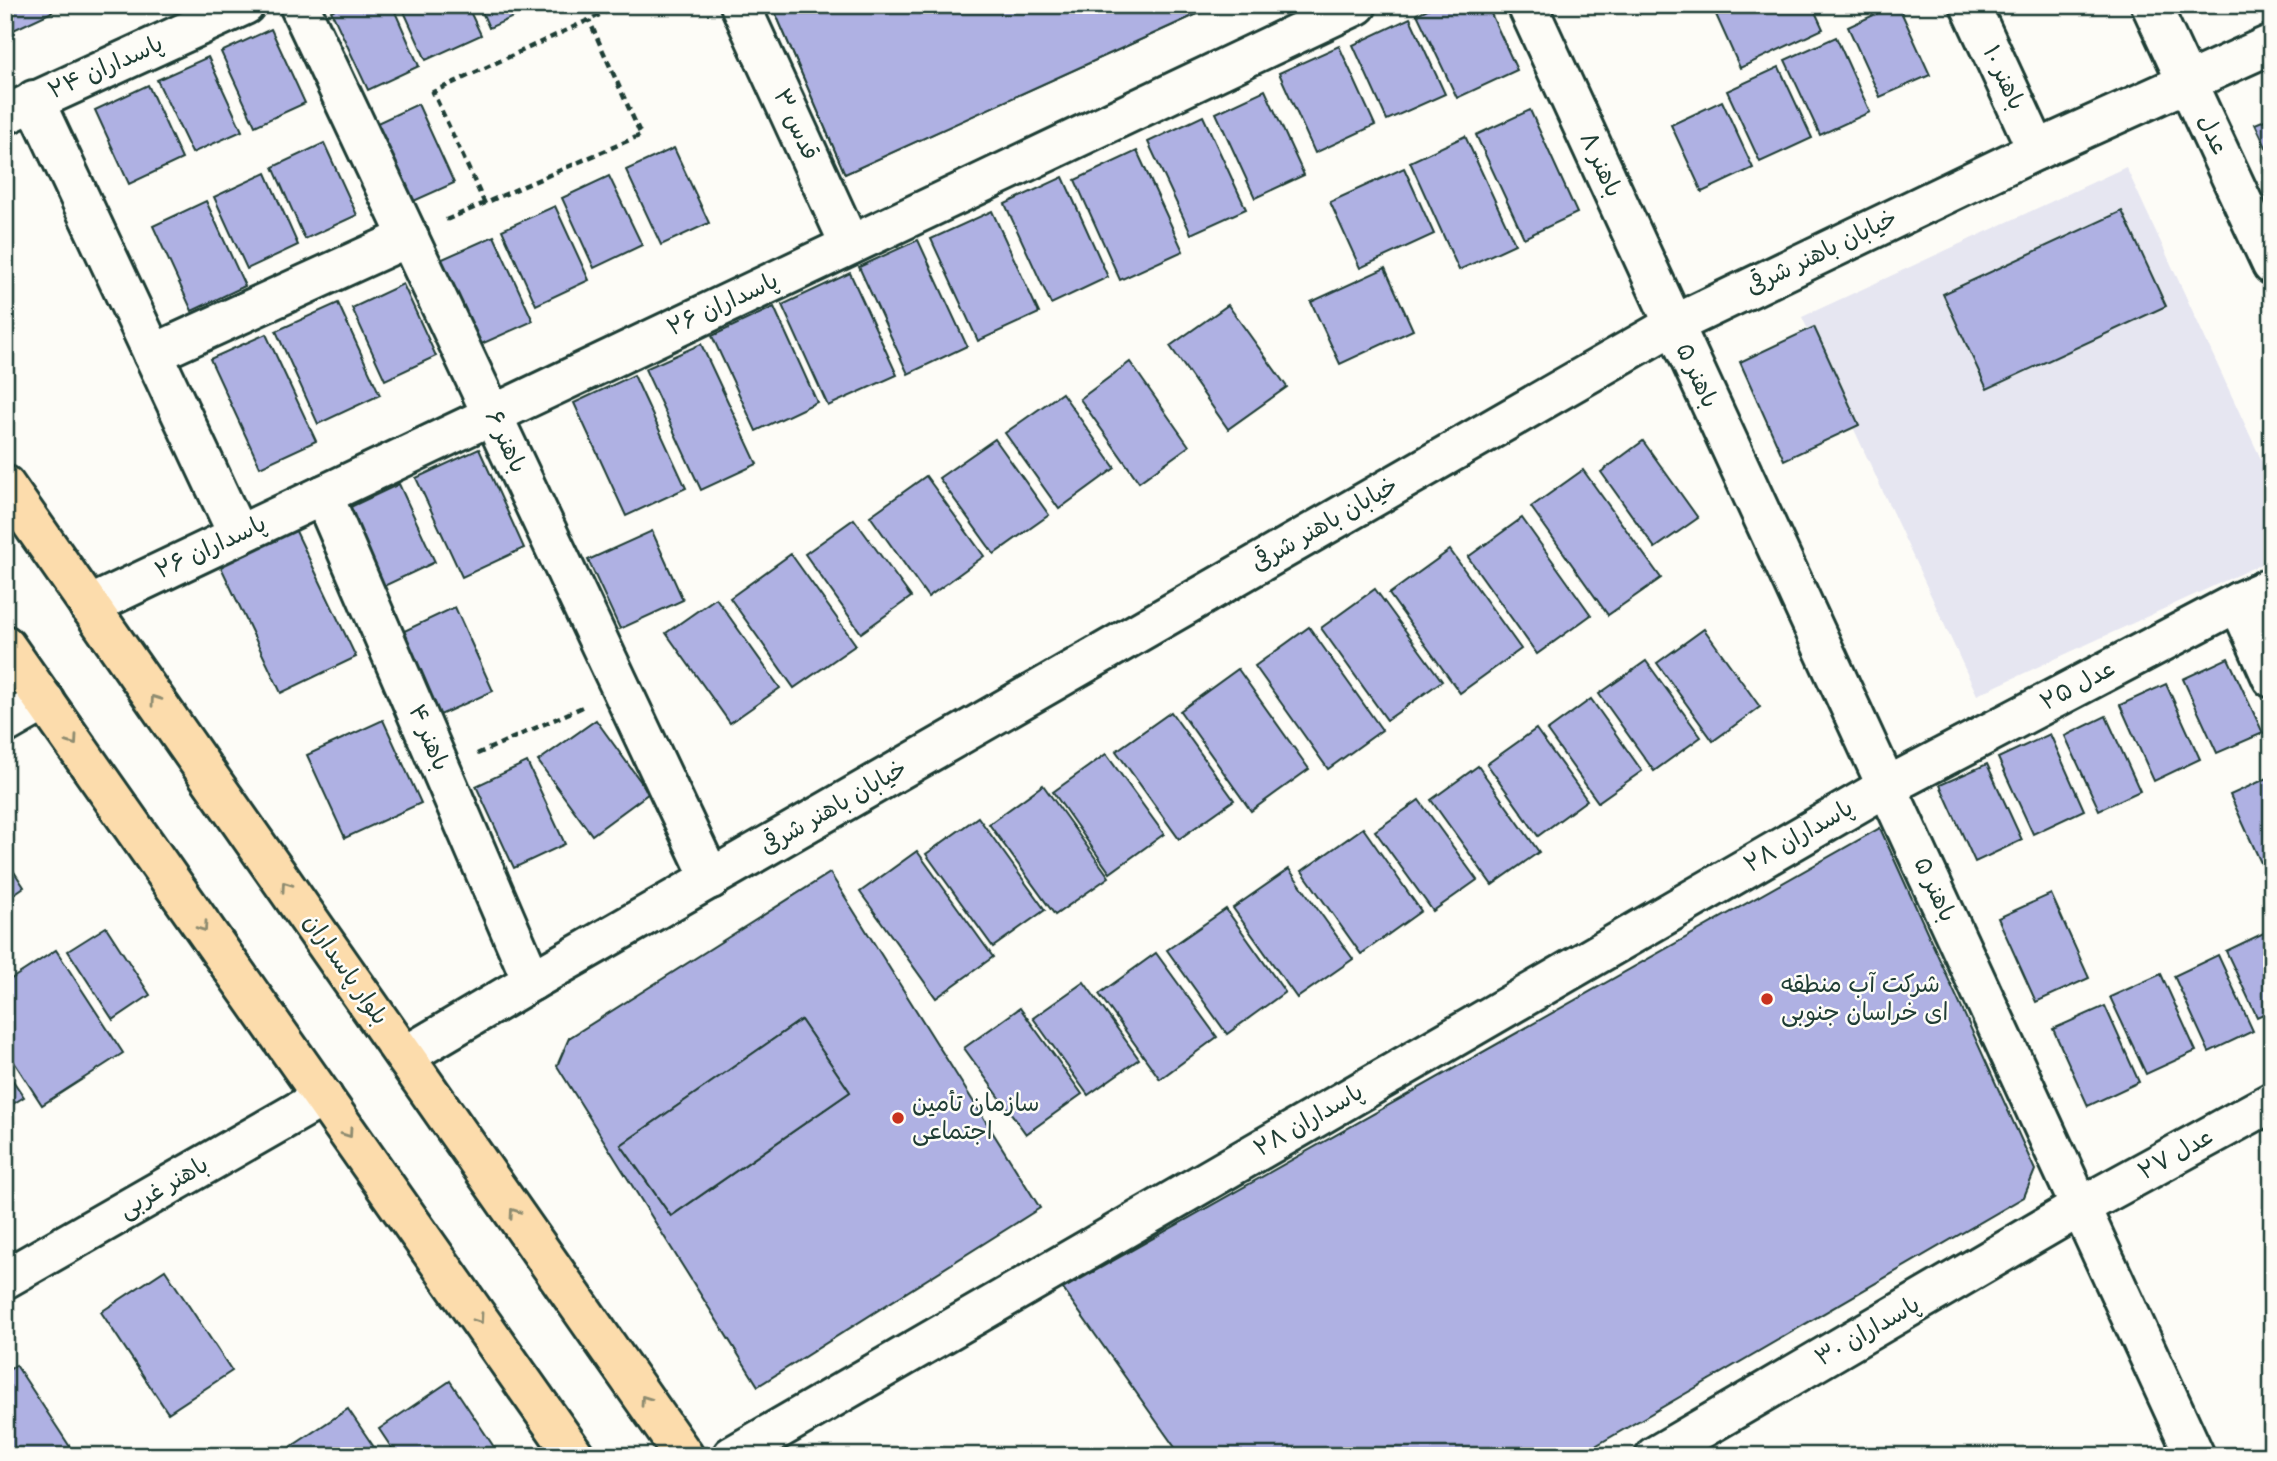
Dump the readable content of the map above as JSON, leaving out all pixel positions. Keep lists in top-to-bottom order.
{
  "streets": {
    "main road": ["بلوار پاسداران"],
    "street": [
      "پاسداران ۲۴",
      "باهنر ۱۰",
      "قدس ۳",
      "عدل",
      "باهنر ۸",
      "خیابان باهنر شرقی",
      "پاسداران ۲۶",
      "باهنر ۵",
      "باهنر ۶",
      "عدل ۲۵",
      "باهنر ۴",
      "پاسداران ۲۸",
      "عدل ۲۷",
      "باهنر غربی",
      "پاسداران ۳۰"
    ]
  },
  "crossings": [
    ["باهنر ۱۰", "خیابان باهنر شرقی"],
    ["قدس ۳", "پاسداران ۲۶"],
    ["عدل", "خیابان باهنر شرقی"],
    ["باهنر ۸", "خیابان باهنر شرقی"],
    ["باهنر ۸", "باهنر ۵"],
    ["خیابان باهنر شرقی", "باهنر ۵"],
    ["خیابان باهنر شرقی", "باهنر ۶"],
    ["خیابان باهنر شرقی", "باهنر ۴"],
    ["خیابان باهنر شرقی", "بلوار پاسداران"],
    ["پاسداران ۲۶", "باهنر ۶"],
    ["پاسداران ۲۶", "باهنر ۴"],
    ["پاسداران ۲۶", "بلوار پاسداران"],
    ["باهنر ۵", "عدل ۲۵"],
    ["باهنر ۵", "پاسداران ۲۸"],
    ["باهنر ۵", "عدل ۲۷"],
    ["باهنر ۵", "پاسداران ۳۰"],
    ["عدل ۲۵", "پاسداران ۲۸"],
    ["عدل ۲۷", "پاسداران ۳۰"]
  ],
  "places": ["شرکت آب منطقه ای خراسان جنوبی", "سازمان تأمین اجتماعی"]
}
